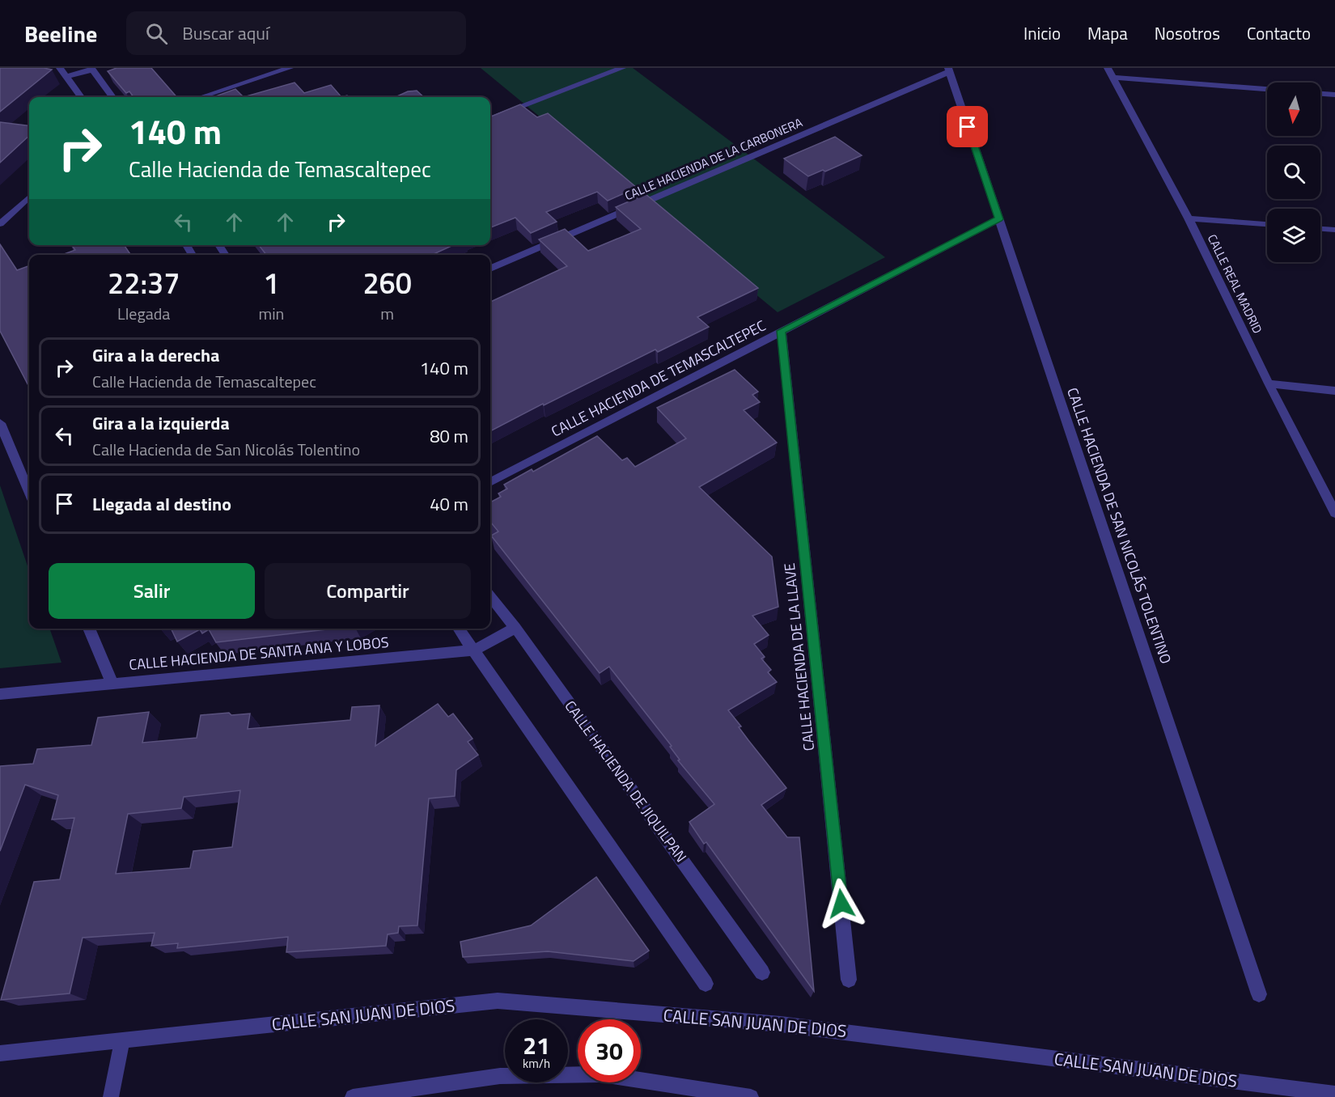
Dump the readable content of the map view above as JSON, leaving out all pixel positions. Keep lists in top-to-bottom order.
{
  "streets": {
    "street": [
      "CALLE HACIENDA DE LA CARBONERA",
      "CALLE REAL MADRID",
      "CALLE HACIENDA DE TEMASCALTEPEC",
      "CALLE HACIENDA DE SAN NICOLÁS TOLENTINO",
      "CALLE HACIENDA DE SANTA ANA Y LOBOS",
      "CALLE HACIENDA DE LA LLAVE",
      "CALLE HACIENDA DE JIQUILPAN",
      "CALLE SAN JUAN DE DIOS"
    ]
  },
  "crossings": [
    ["CALLE HACIENDA DE LA CARBONERA", "CALLE HACIENDA DE SAN NICOLÁS TOLENTINO"],
    ["CALLE HACIENDA DE TEMASCALTEPEC", "CALLE HACIENDA DE SAN NICOLÁS TOLENTINO"],
    ["CALLE HACIENDA DE TEMASCALTEPEC", "CALLE HACIENDA DE LA LLAVE"],
    ["CALLE HACIENDA DE SANTA ANA Y LOBOS", "CALLE HACIENDA DE JIQUILPAN"]
  ],
  "north": "bottom",
  "page": {
    "header": "Beeline",
    "search": "Buscar aquí",
    "nav": [
      "Inicio",
      "Mapa",
      "Nosotros",
      "Contacto"
    ],
    "turn": ["140 m", "Calle Hacienda de Temascaltepec"],
    "eta": [
      "22:37",
      "Llegada",
      "1",
      "min",
      "260",
      "m"
    ],
    "list": [
      {
        "name": "Gira a la derecha",
        "note": "Calle Hacienda de Temascaltepec",
        "value": "140 m"
      },
      {
        "name": "Gira a la izquierda",
        "note": "Calle Hacienda de San Nicolás Tolentino",
        "value": "80 m"
      },
      {
        "name": "Llegada al destino",
        "value": "40 m"
      }
    ],
    "buttons": ["Salir", "Compartir"],
    "speed": "21 km/h",
    "limit": "30"
  }
}
